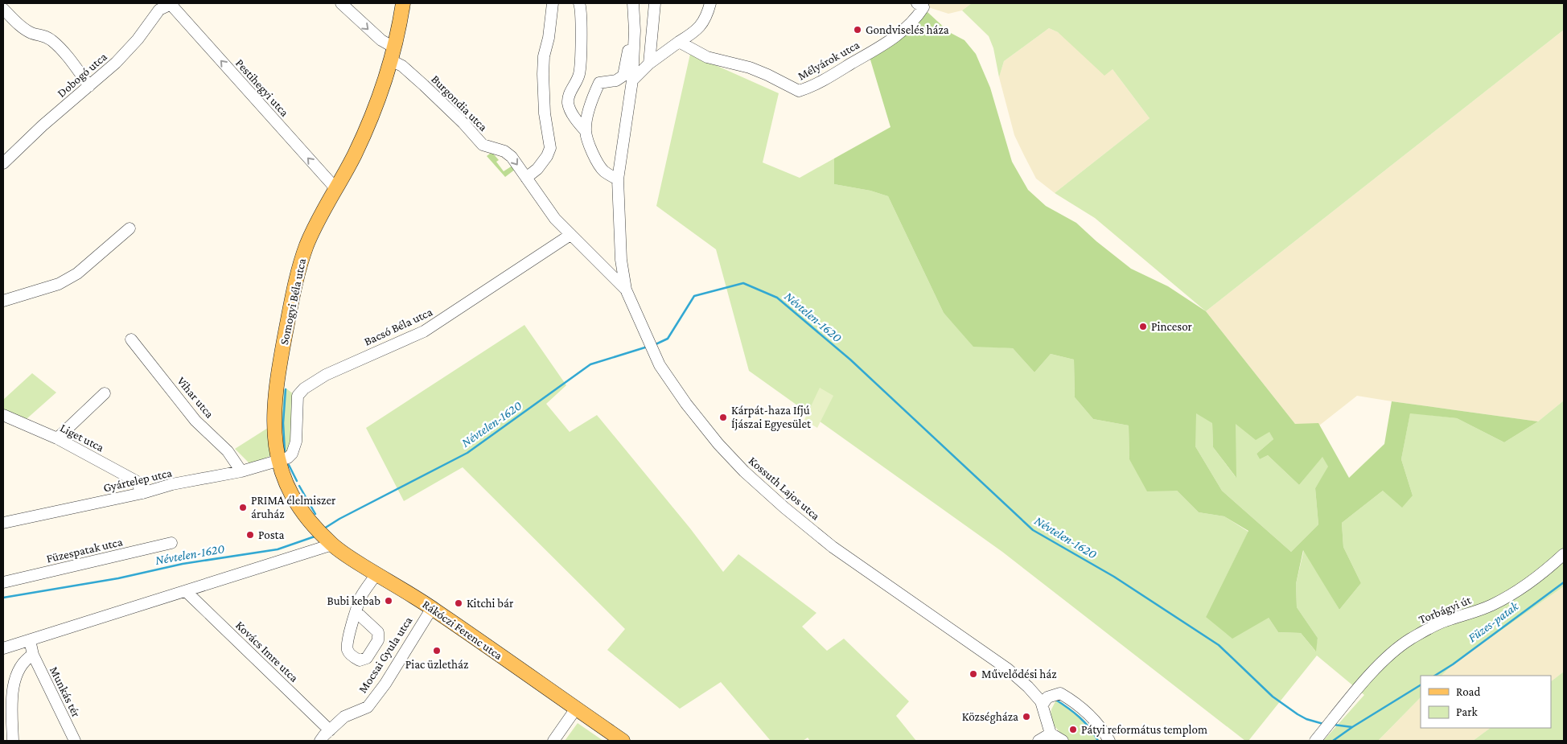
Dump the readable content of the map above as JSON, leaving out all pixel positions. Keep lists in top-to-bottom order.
{
  "streets": {
    "main road": ["Somogyi Béla utca", "Rákóczi Ferenc utca"],
    "street": [
      "Mélyárok utca",
      "Dobogó utca",
      "Pestihegyi utca",
      "Burgondia utca",
      "Bacsó Béla utca",
      "Vihar utca",
      "Liget utca",
      "Gyártelep utca",
      "Kossuth Lajos utca",
      "Füzespatak utca",
      "Torbágyi út",
      "Kovács Imre utca",
      "Mocsai Gyula utca",
      "Munkás tér"
    ]
  },
  "crossings": [
    ["Dobogó utca", "Pestihegyi utca"],
    ["Pestihegyi utca", "Somogyi Béla utca"],
    ["Burgondia utca", "Somogyi Béla utca"],
    ["Burgondia utca", "Bacsó Béla utca"],
    ["Burgondia utca", "Kossuth Lajos utca"],
    ["Somogyi Béla utca", "Bacsó Béla utca"],
    ["Somogyi Béla utca", "Gyártelep utca"],
    ["Somogyi Béla utca", "Rákóczi Ferenc utca"],
    ["Bacsó Béla utca", "Gyártelep utca"],
    ["Bacsó Béla utca", "Kossuth Lajos utca"],
    ["Vihar utca", "Gyártelep utca"],
    ["Liget utca", "Gyártelep utca"],
    ["Rákóczi Ferenc utca", "Mocsai Gyula utca"],
    ["Kovács Imre utca", "Mocsai Gyula utca"]
  ],
  "one_way": ["Pestihegyi utca", "Burgondia utca"],
  "water": ["Névtelen-1620", "Füzes-patak"],
  "places": [
    "Gondviselés háza",
    "Pincesor",
    "Kárpát-haza Ifjú Íjászai Egyesület",
    "PRIMA élelmiszer áruház",
    "Posta",
    "Bubi kebab",
    "Kitchi bár",
    "Piac üzletház",
    "Művelődési ház",
    "Községháza",
    "Pátyi református templom"
  ],
  "legend": ["Road", "Park"]
}
